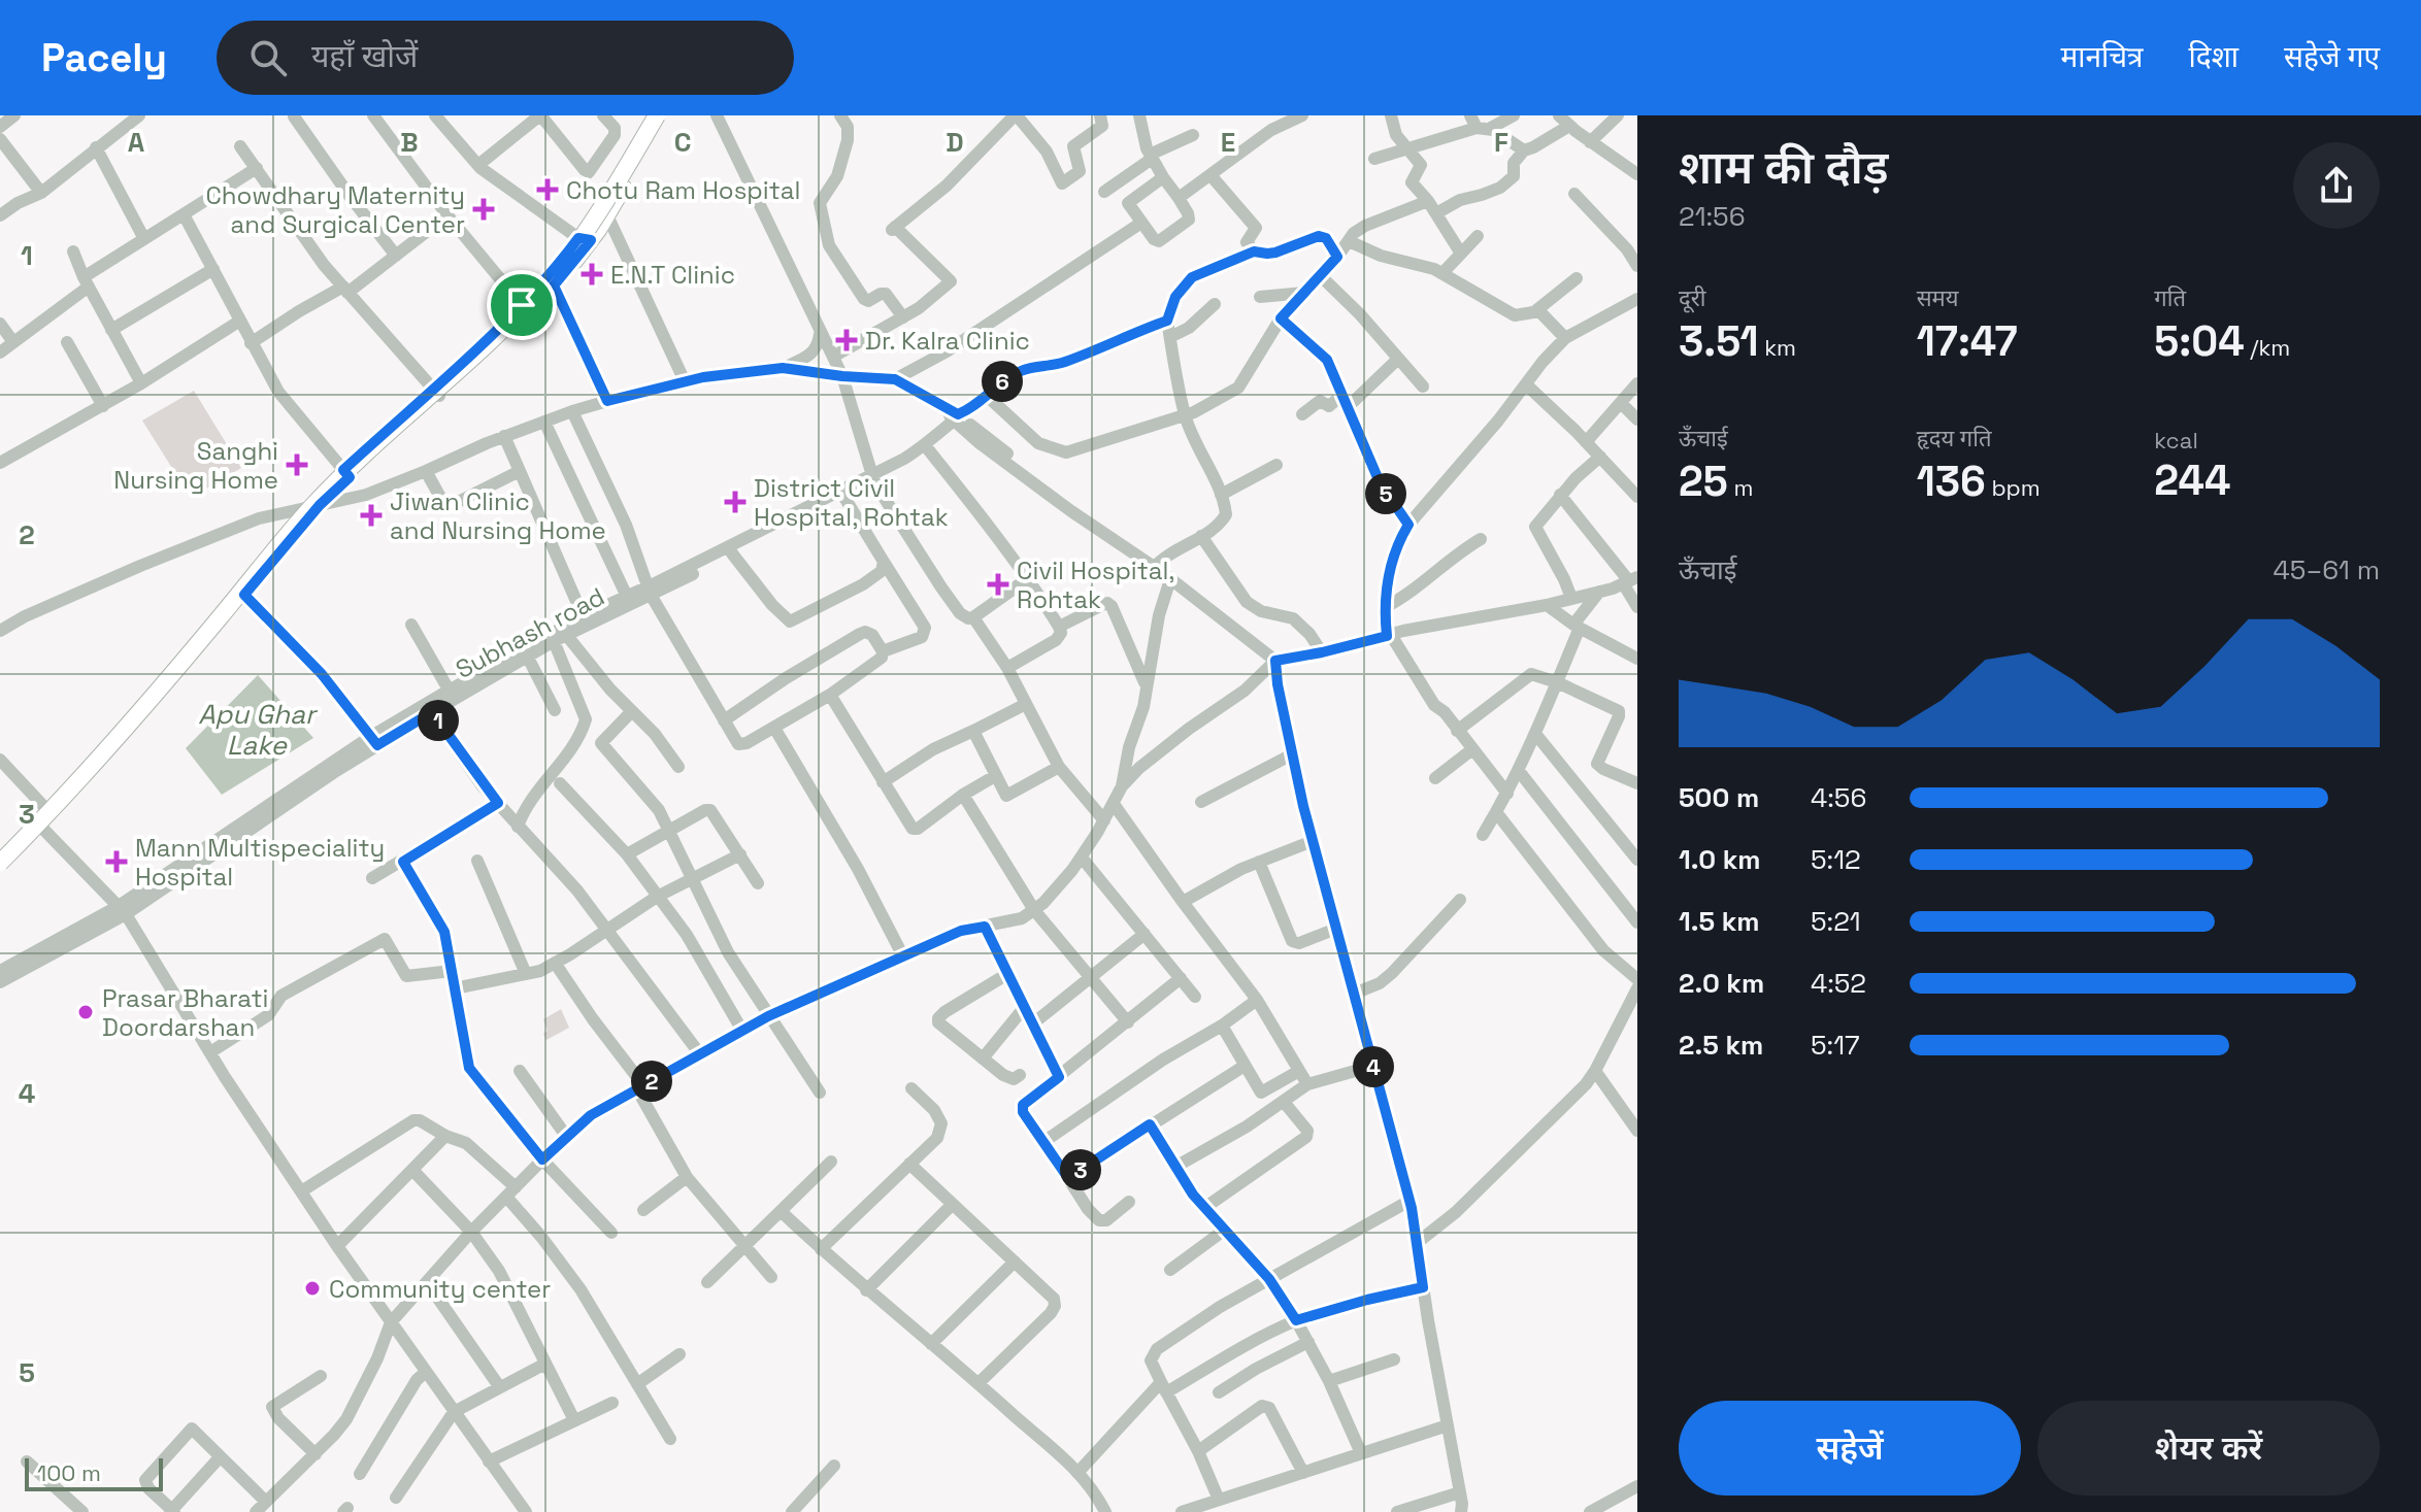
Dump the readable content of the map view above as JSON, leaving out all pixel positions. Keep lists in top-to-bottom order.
{
  "streets": {
    "street": ["Subhash road"]
  },
  "water": ["Apu Ghar Lake"],
  "places": {
    "health": [
      "Chotu Ram Hospital",
      "Chowdhary Maternity and Surgical Center",
      "E.N.T Clinic",
      "Dr. Kalra Clinic",
      "Sanghi Nursing Home",
      "District Civil Hospital, Rohtak",
      "Jiwan Clinic and Nursing Home",
      "Civil Hospital, Rohtak",
      "Mann Multispeciality Hospital"
    ],
    "other": ["Prasar Bharati Doordarshan", "Community center"]
  },
  "scale_bar": "100 m",
  "page": {
    "header": "Pacely",
    "search": "यहाँ खोजें",
    "nav": ["मानचित्र", "दिशा", "सहेजे गए"],
    "heading": ["शाम की दौड़", "21:56"],
    "stats": [
      ["दूरी", "3.51 km"],
      ["समय", "17:47"],
      ["गति", "5:04 /km"],
      ["ऊँचाई", "25 m"],
      ["हृदय गति", "136 bpm"],
      ["kcal", "244"]
    ],
    "pins": [
      "6",
      "5",
      "1",
      "4",
      "2",
      "3"
    ],
    "chart": ["ऊँचाई", "45–61 m"],
    "list": [
      {
        "name": "500 m",
        "note": "4:56"
      },
      {
        "name": "1.0 km",
        "note": "5:12"
      },
      {
        "name": "1.5 km",
        "note": "5:21"
      },
      {
        "name": "2.0 km",
        "note": "4:52"
      },
      {
        "name": "2.5 km",
        "note": "5:17"
      }
    ],
    "buttons": ["सहेजें", "शेयर करें"],
    "scale": "100 m"
  },
  "grid": {
    "columns": [
      "A",
      "B",
      "C",
      "D",
      "E",
      "F"
    ],
    "rows": [
      "1",
      "2",
      "3",
      "4",
      "5"
    ]
  }
}
